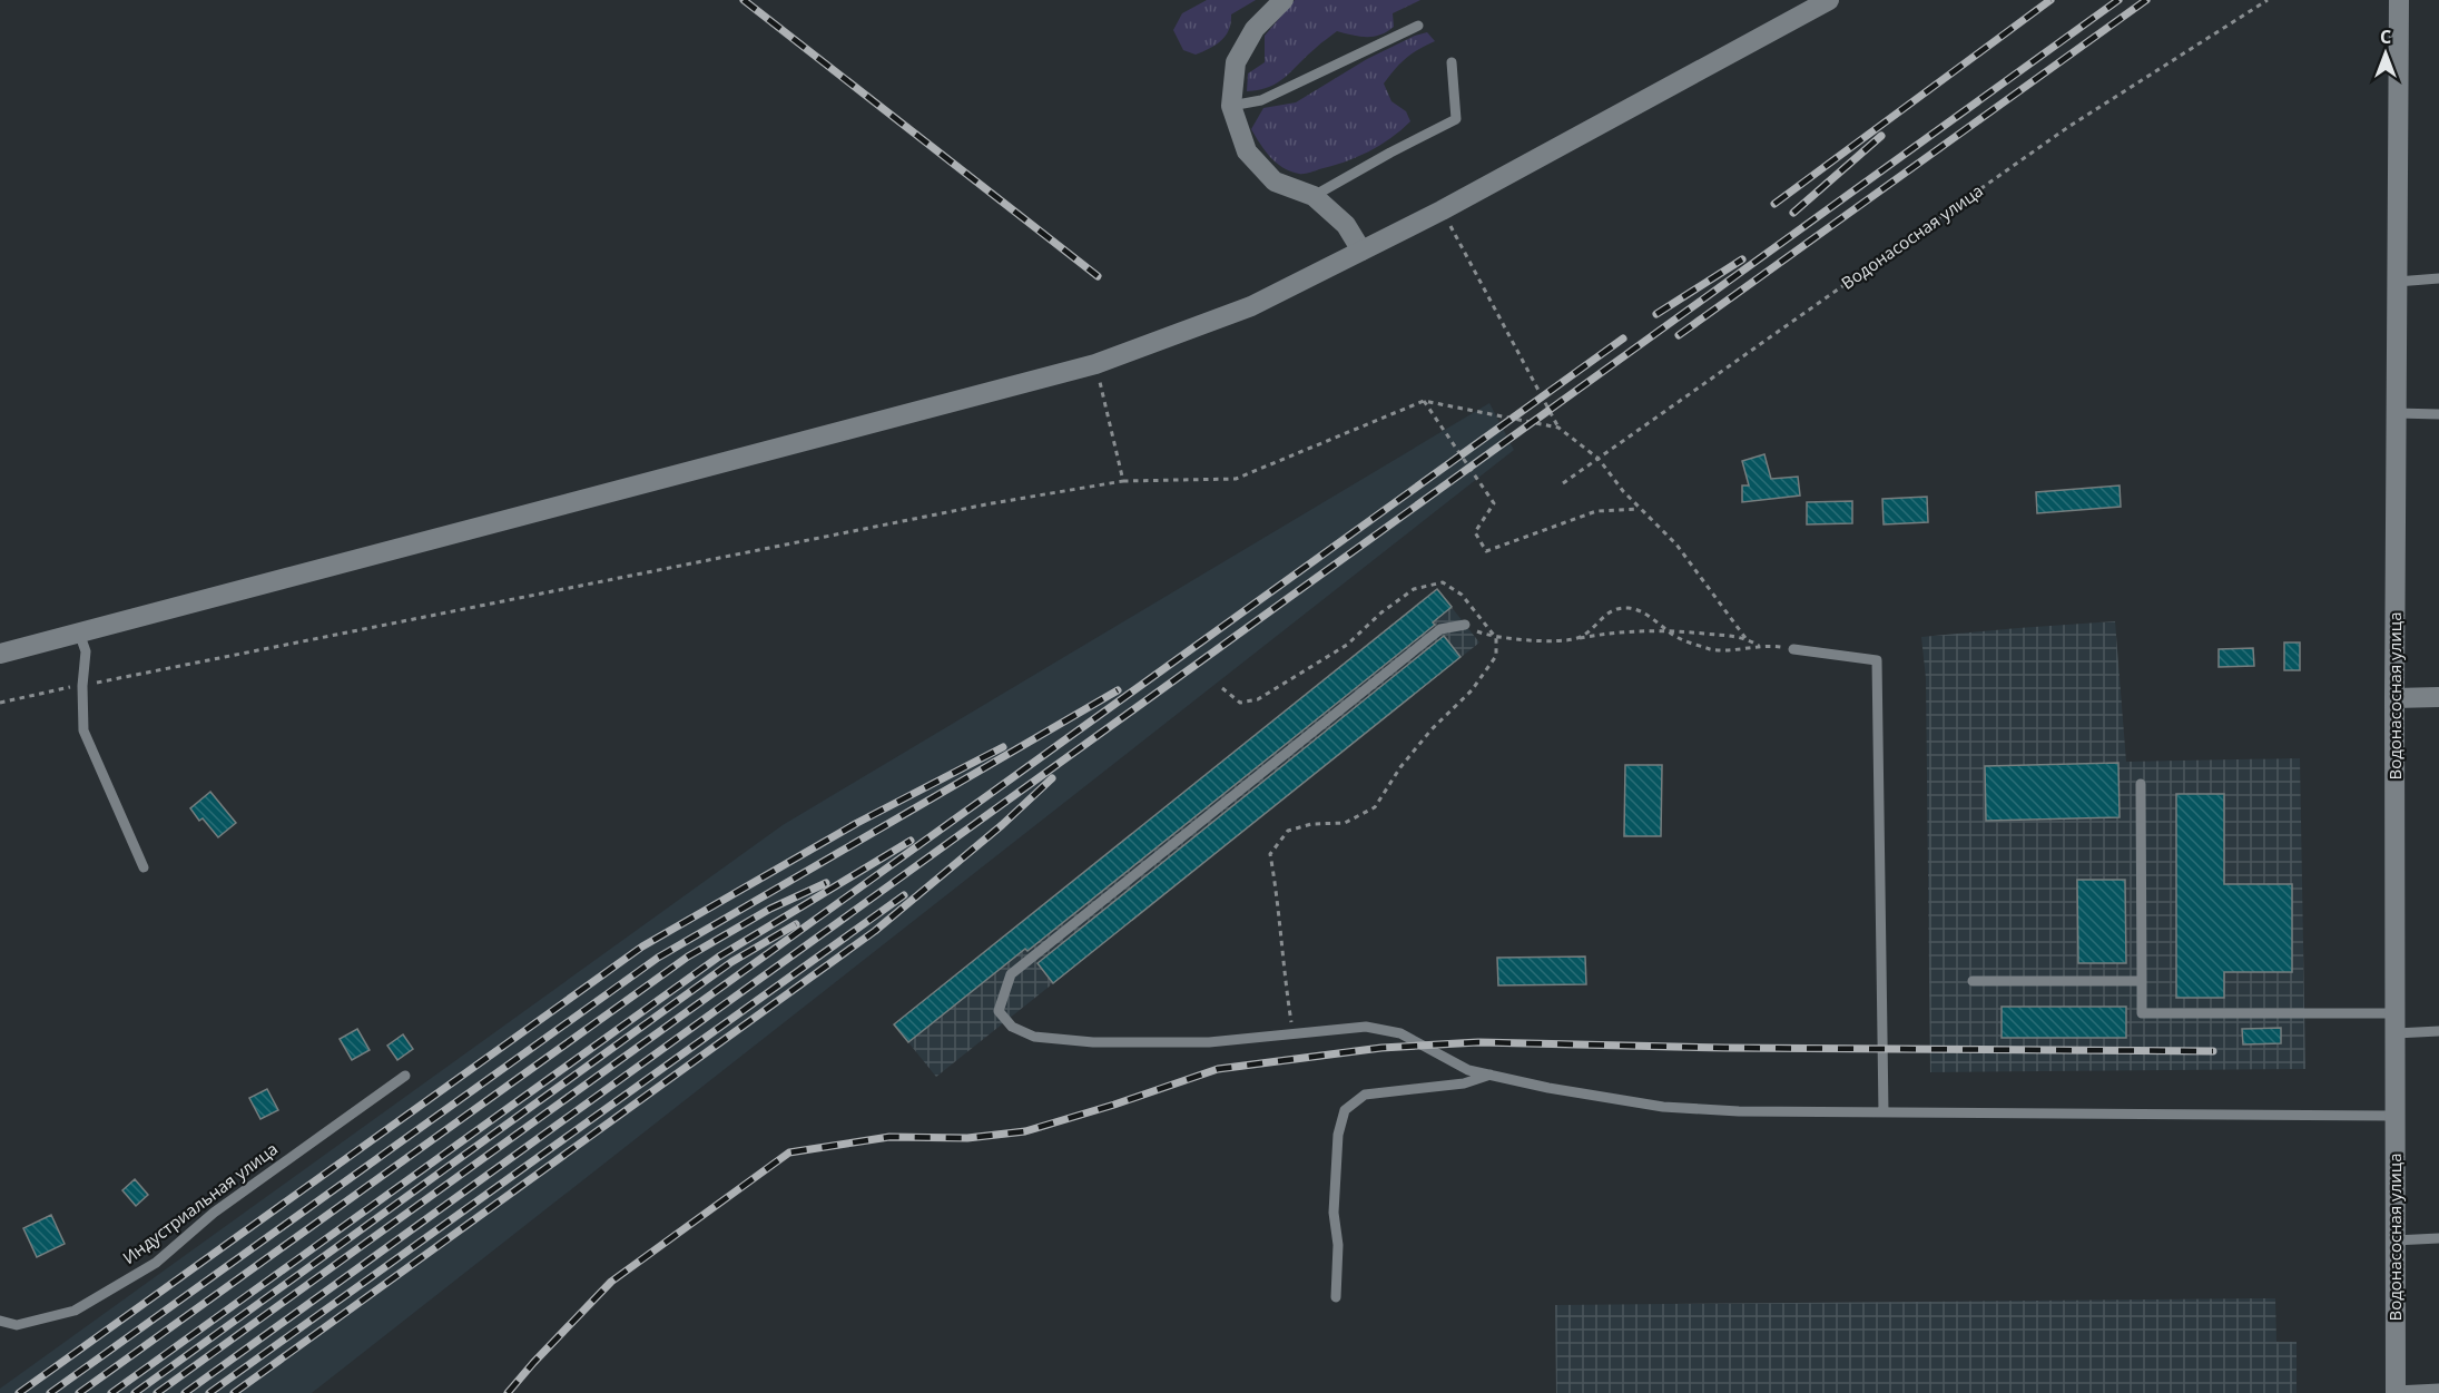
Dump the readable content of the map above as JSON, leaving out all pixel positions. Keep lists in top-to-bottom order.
{
  "streets": {
    "street": ["Водонасосная улица"],
    "lane": ["Индустриальная улица"]
  },
  "north": "top"
}
